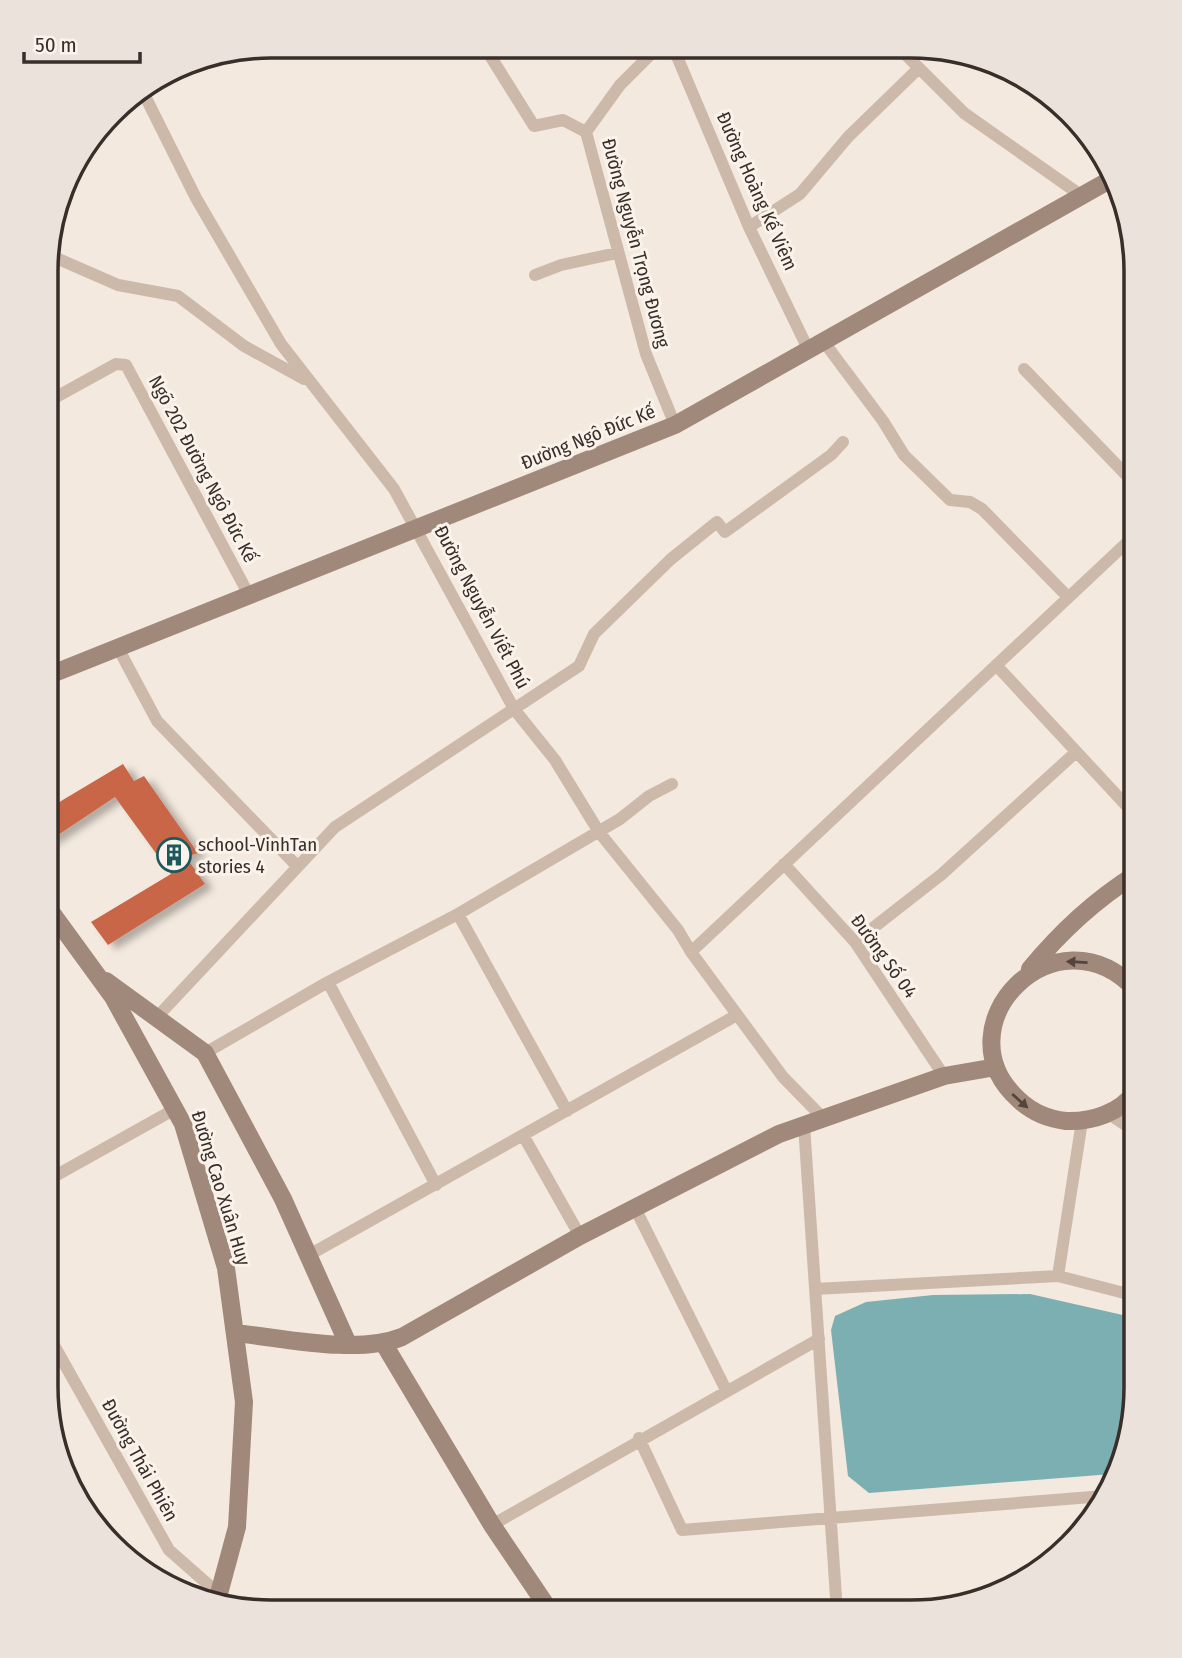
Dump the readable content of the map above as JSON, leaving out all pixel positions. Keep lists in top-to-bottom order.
{
  "streets": {
    "street": [
      "Đường Hoàng Kế Viêm",
      "Đường Nguyễn Trọng Đương",
      "Đường Ngô Đức Kế",
      "Ngõ 202 Đường Ngô Đức Kế",
      "Đường Nguyễn Viết Phú",
      "Đường Số 04",
      "Đường Cao Xuân Huy",
      "Đường Thái Phiên"
    ]
  },
  "crossings": [
    ["Đường Hoàng Kế Viêm", "Đường Ngô Đức Kế"],
    ["Đường Nguyễn Trọng Đương", "Đường Ngô Đức Kế"],
    ["Đường Ngô Đức Kế", "Ngõ 202 Đường Ngô Đức Kế"],
    ["Đường Ngô Đức Kế", "Đường Nguyễn Viết Phú"]
  ],
  "places": {
    "building": ["school-VinhTan stories 4"]
  },
  "scale_bar": "50 m"
}
